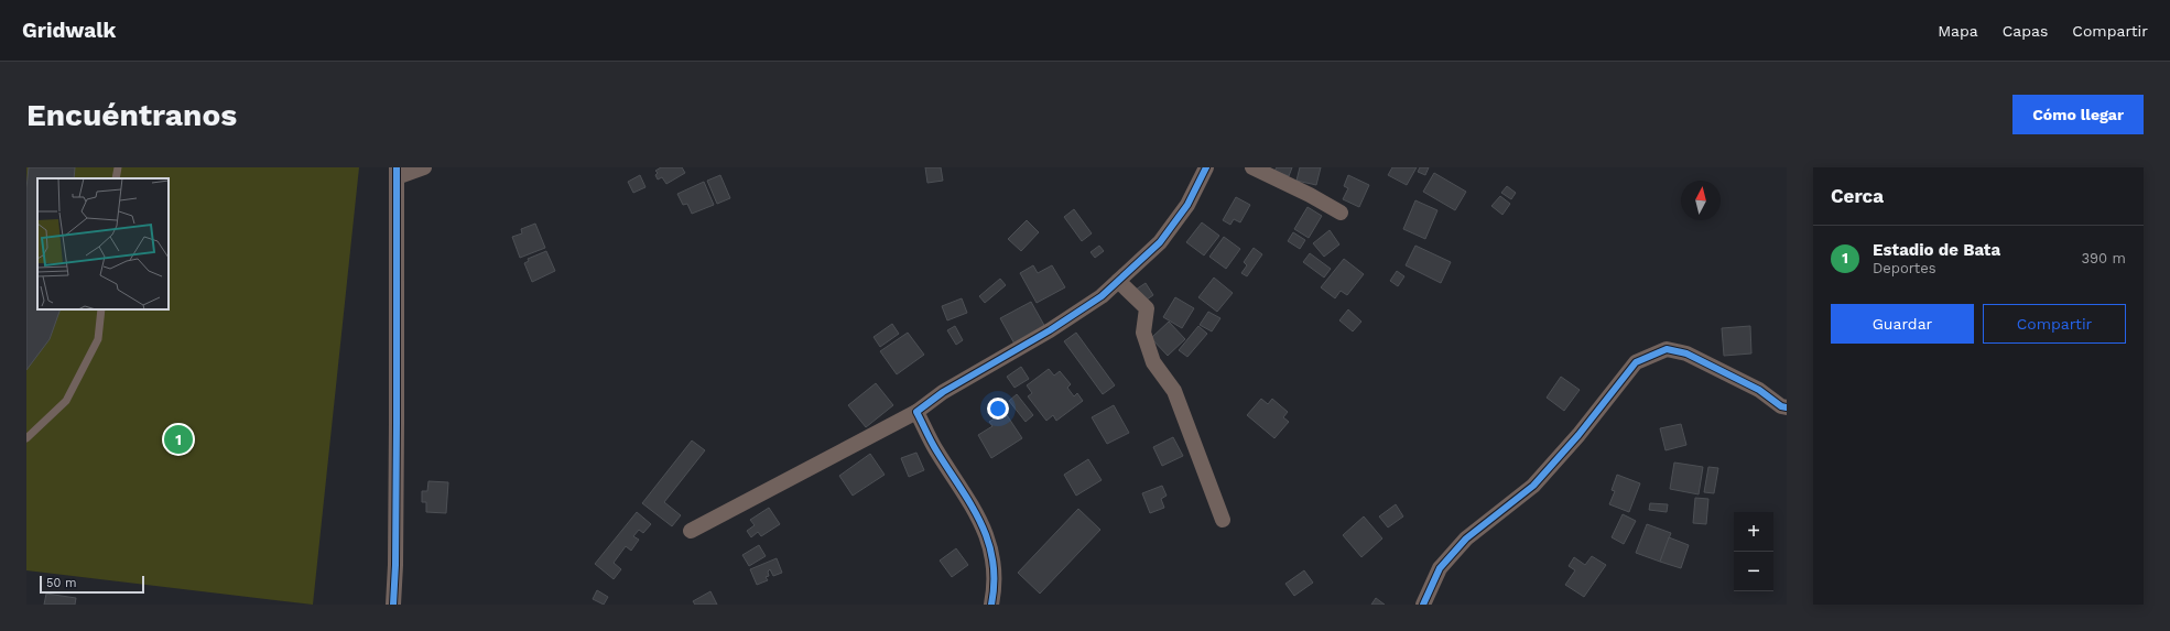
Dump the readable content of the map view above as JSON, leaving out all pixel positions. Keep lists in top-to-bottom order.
{
  "scale_bar": "50 m",
  "north": "top",
  "page": {
    "header": "Gridwalk",
    "nav": ["Mapa", "Capas", "Compartir"],
    "buttons": [
      "Cómo llegar",
      ["Guardar", "Compartir"]
    ],
    "title": "Encuéntranos",
    "heading": "Cerca",
    "list": [
      {
        "mark": "1",
        "name": "Estadio de Bata",
        "note": "Deportes",
        "value": "390 m"
      }
    ],
    "pins": "1",
    "map_buttons": ["+", "−"],
    "scale": "50 m"
  }
}
